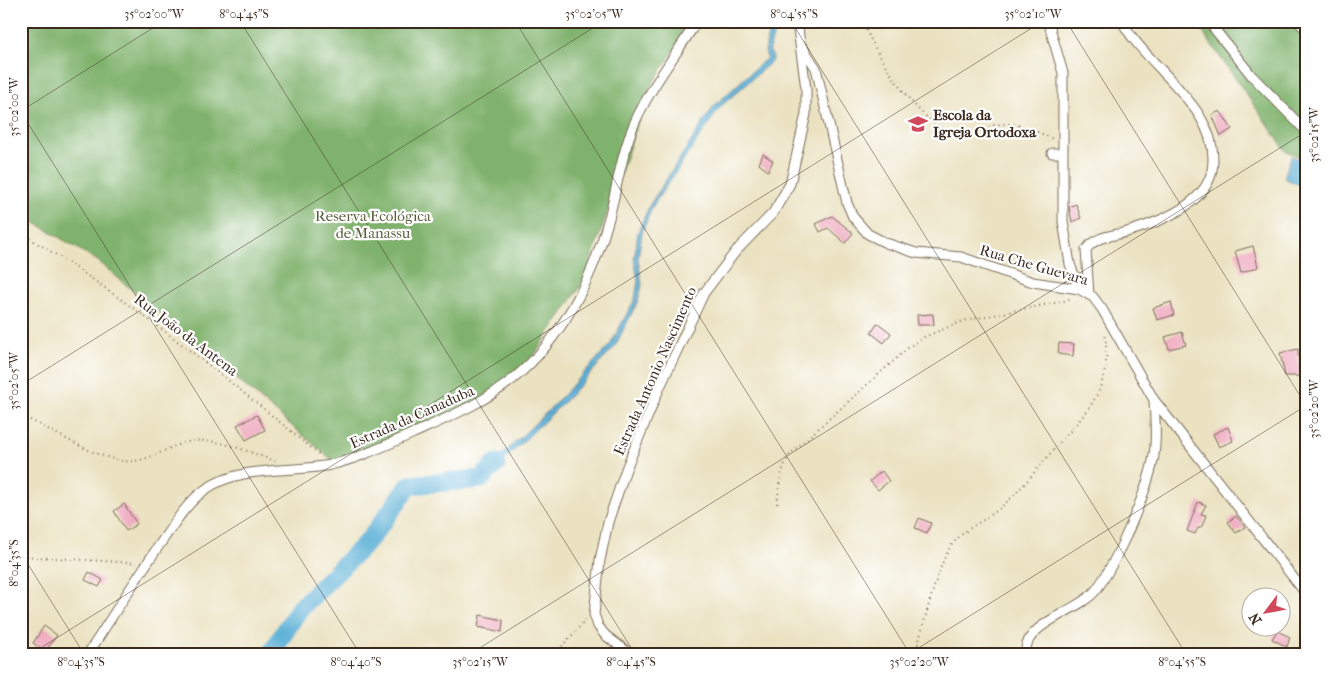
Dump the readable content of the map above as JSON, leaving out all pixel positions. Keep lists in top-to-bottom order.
{
  "streets": {
    "street": ["Rua Che Guevara", "Estrada Antonio Nascimento", "Estrada da Canaduba"],
    "path": ["Rua João da Antena"]
  },
  "crossings": [
    ["Rua Che Guevara", "Estrada Antonio Nascimento"],
    ["Rua João da Antena", "Estrada da Canaduba"]
  ],
  "parks": ["Reserva Ecológica de Manassu"],
  "places": {
    "school or university": ["Escola da Igreja Ortodoxa"]
  },
  "north": "bottom left",
  "coordinates": [
    "35°02'00\"W",
    "8°04'45\"S",
    "35°02'05\"W",
    "8°04'55\"S",
    "35°02'10\"W",
    "35°02'15\"W",
    "35°02'20\"W",
    "8°04'35\"S",
    "8°04'40\"S"
  ]
}
